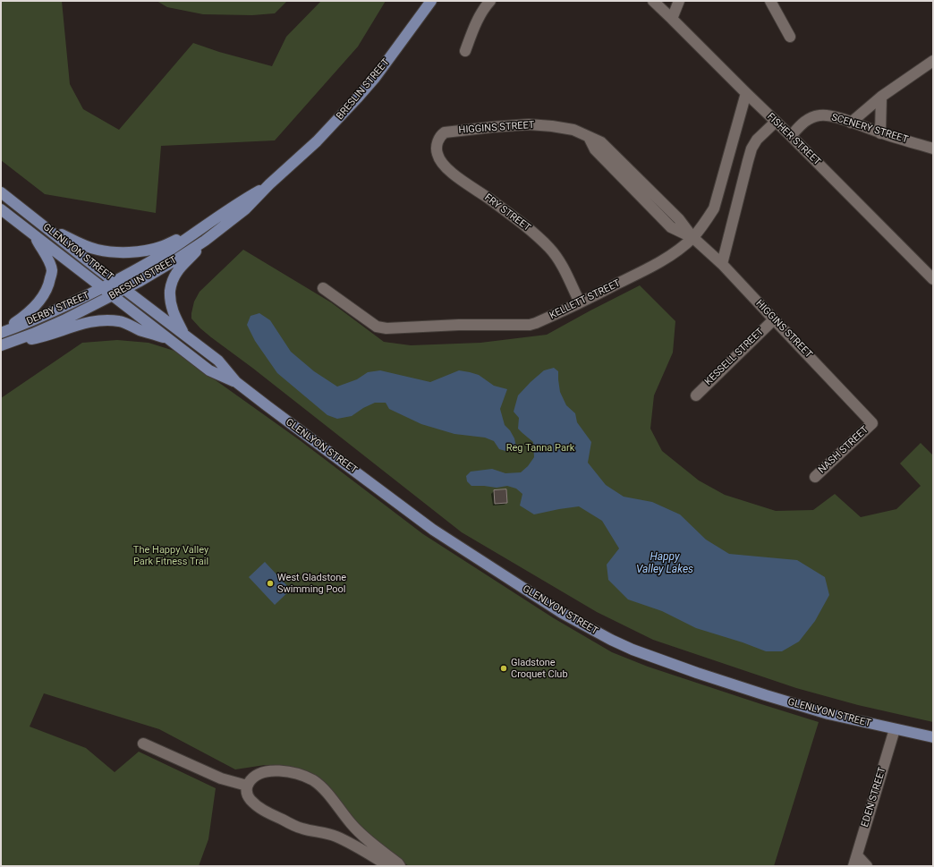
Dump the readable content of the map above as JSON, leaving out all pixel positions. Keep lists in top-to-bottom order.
{
  "streets": {
    "main road": ["BRESLIN STREET", "GLENLYON STREET", "DERBY STREET"],
    "street": [
      "HIGGINS STREET",
      "SCENERY STREET",
      "FISHER STREET",
      "FRY STREET",
      "KELLETT STREET",
      "KESSELL STREET",
      "NASH STREET",
      "EDEN STREET"
    ]
  },
  "crossings": [
    ["BRESLIN STREET", "GLENLYON STREET"],
    ["BRESLIN STREET", "DERBY STREET"],
    ["HIGGINS STREET", "FRY STREET"],
    ["HIGGINS STREET", "KELLETT STREET"],
    ["HIGGINS STREET", "KESSELL STREET"],
    ["HIGGINS STREET", "NASH STREET"],
    ["SCENERY STREET", "FISHER STREET"],
    ["FISHER STREET", "KELLETT STREET"],
    ["FRY STREET", "KELLETT STREET"],
    ["GLENLYON STREET", "DERBY STREET"],
    ["GLENLYON STREET", "EDEN STREET"]
  ],
  "water": ["Happy Valley Lakes"],
  "parks": ["Reg Tanna Park", "The Happy Valley Park Fitness Trail"],
  "places": ["West Gladstone Swimming Pool", "Gladstone Croquet Club"]
}
